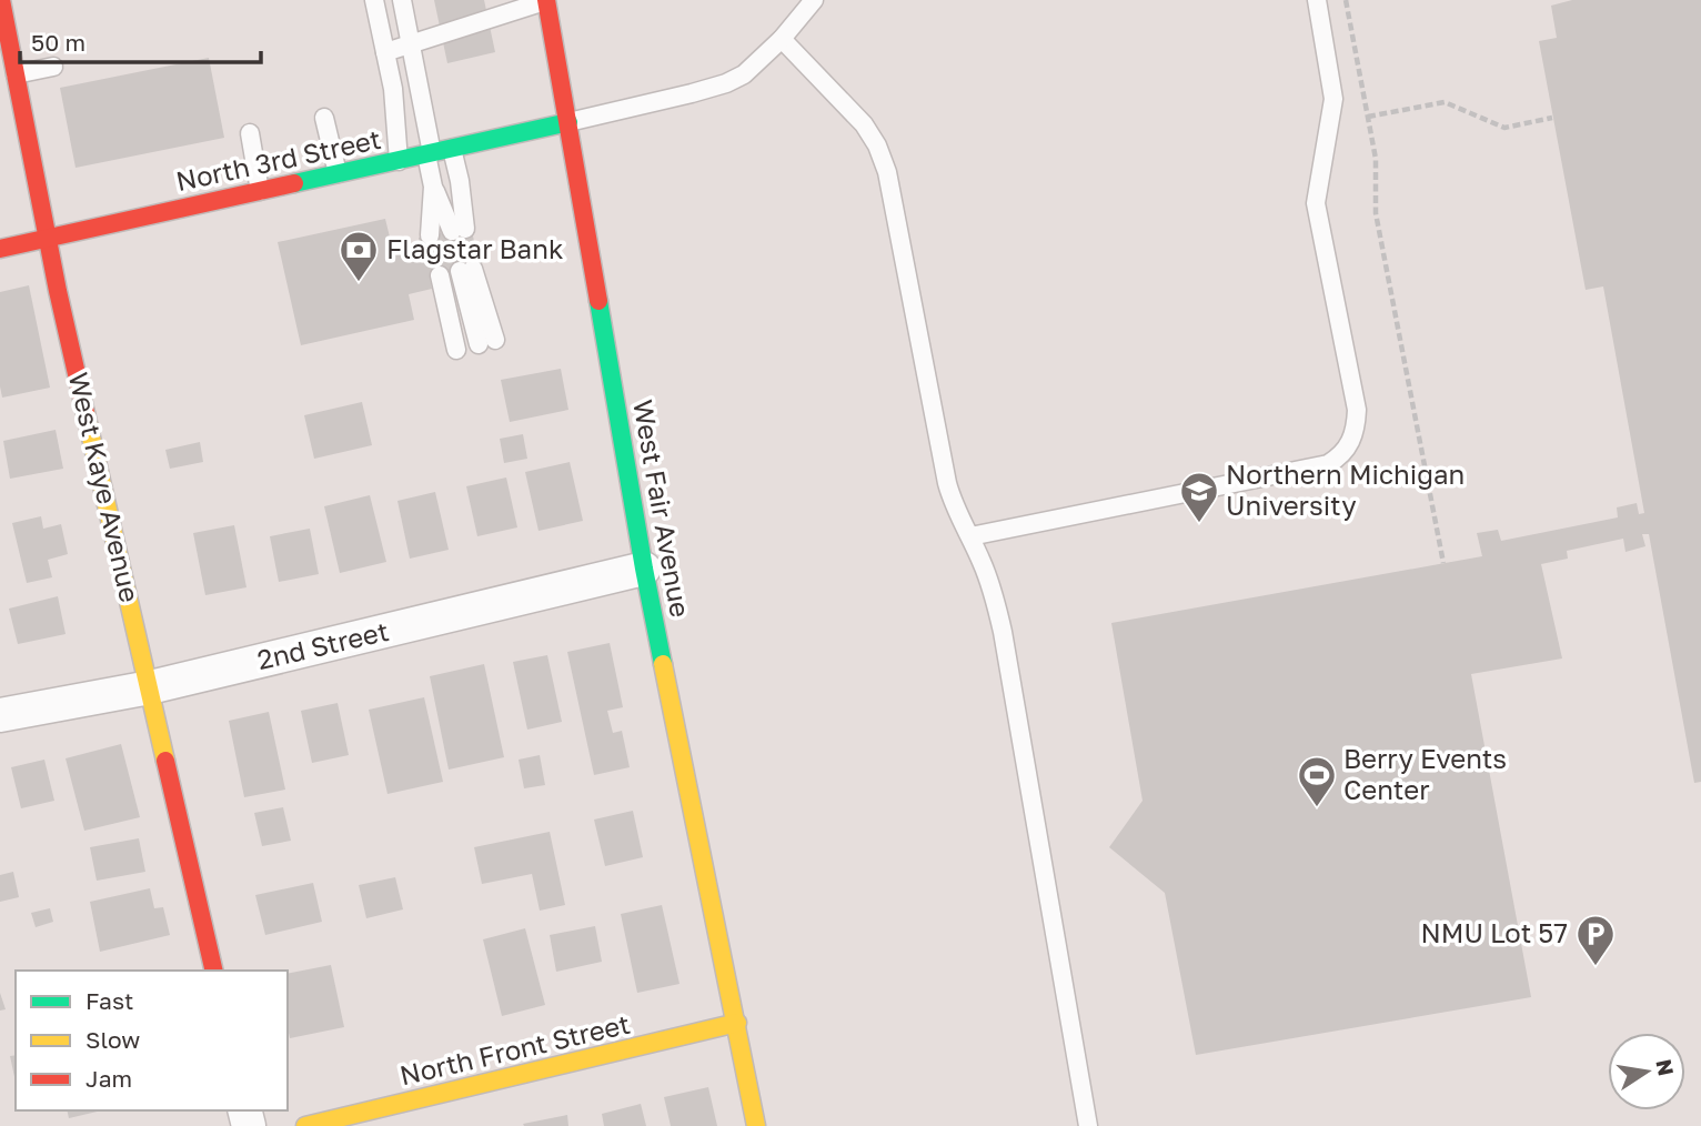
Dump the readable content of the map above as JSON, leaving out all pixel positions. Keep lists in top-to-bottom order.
{
  "streets": {
    "street": [
      "North 3rd Street",
      "West Kaye Avenue",
      "West Fair Avenue",
      "2nd Street",
      "North Front Street"
    ]
  },
  "crossings": [
    ["North 3rd Street", "West Kaye Avenue"],
    ["North 3rd Street", "West Fair Avenue"],
    ["West Kaye Avenue", "2nd Street"],
    ["West Fair Avenue", "2nd Street"],
    ["West Fair Avenue", "North Front Street"]
  ],
  "places": {
    "bank": ["Flagstar Bank"],
    "school or university": ["Northern Michigan University"],
    "sports": ["Berry Events Center"],
    "parking": ["NMU Lot 57"]
  },
  "legend": ["Fast", "Slow", "Jam"],
  "scale_bar": "50 m",
  "north": "right"
}
